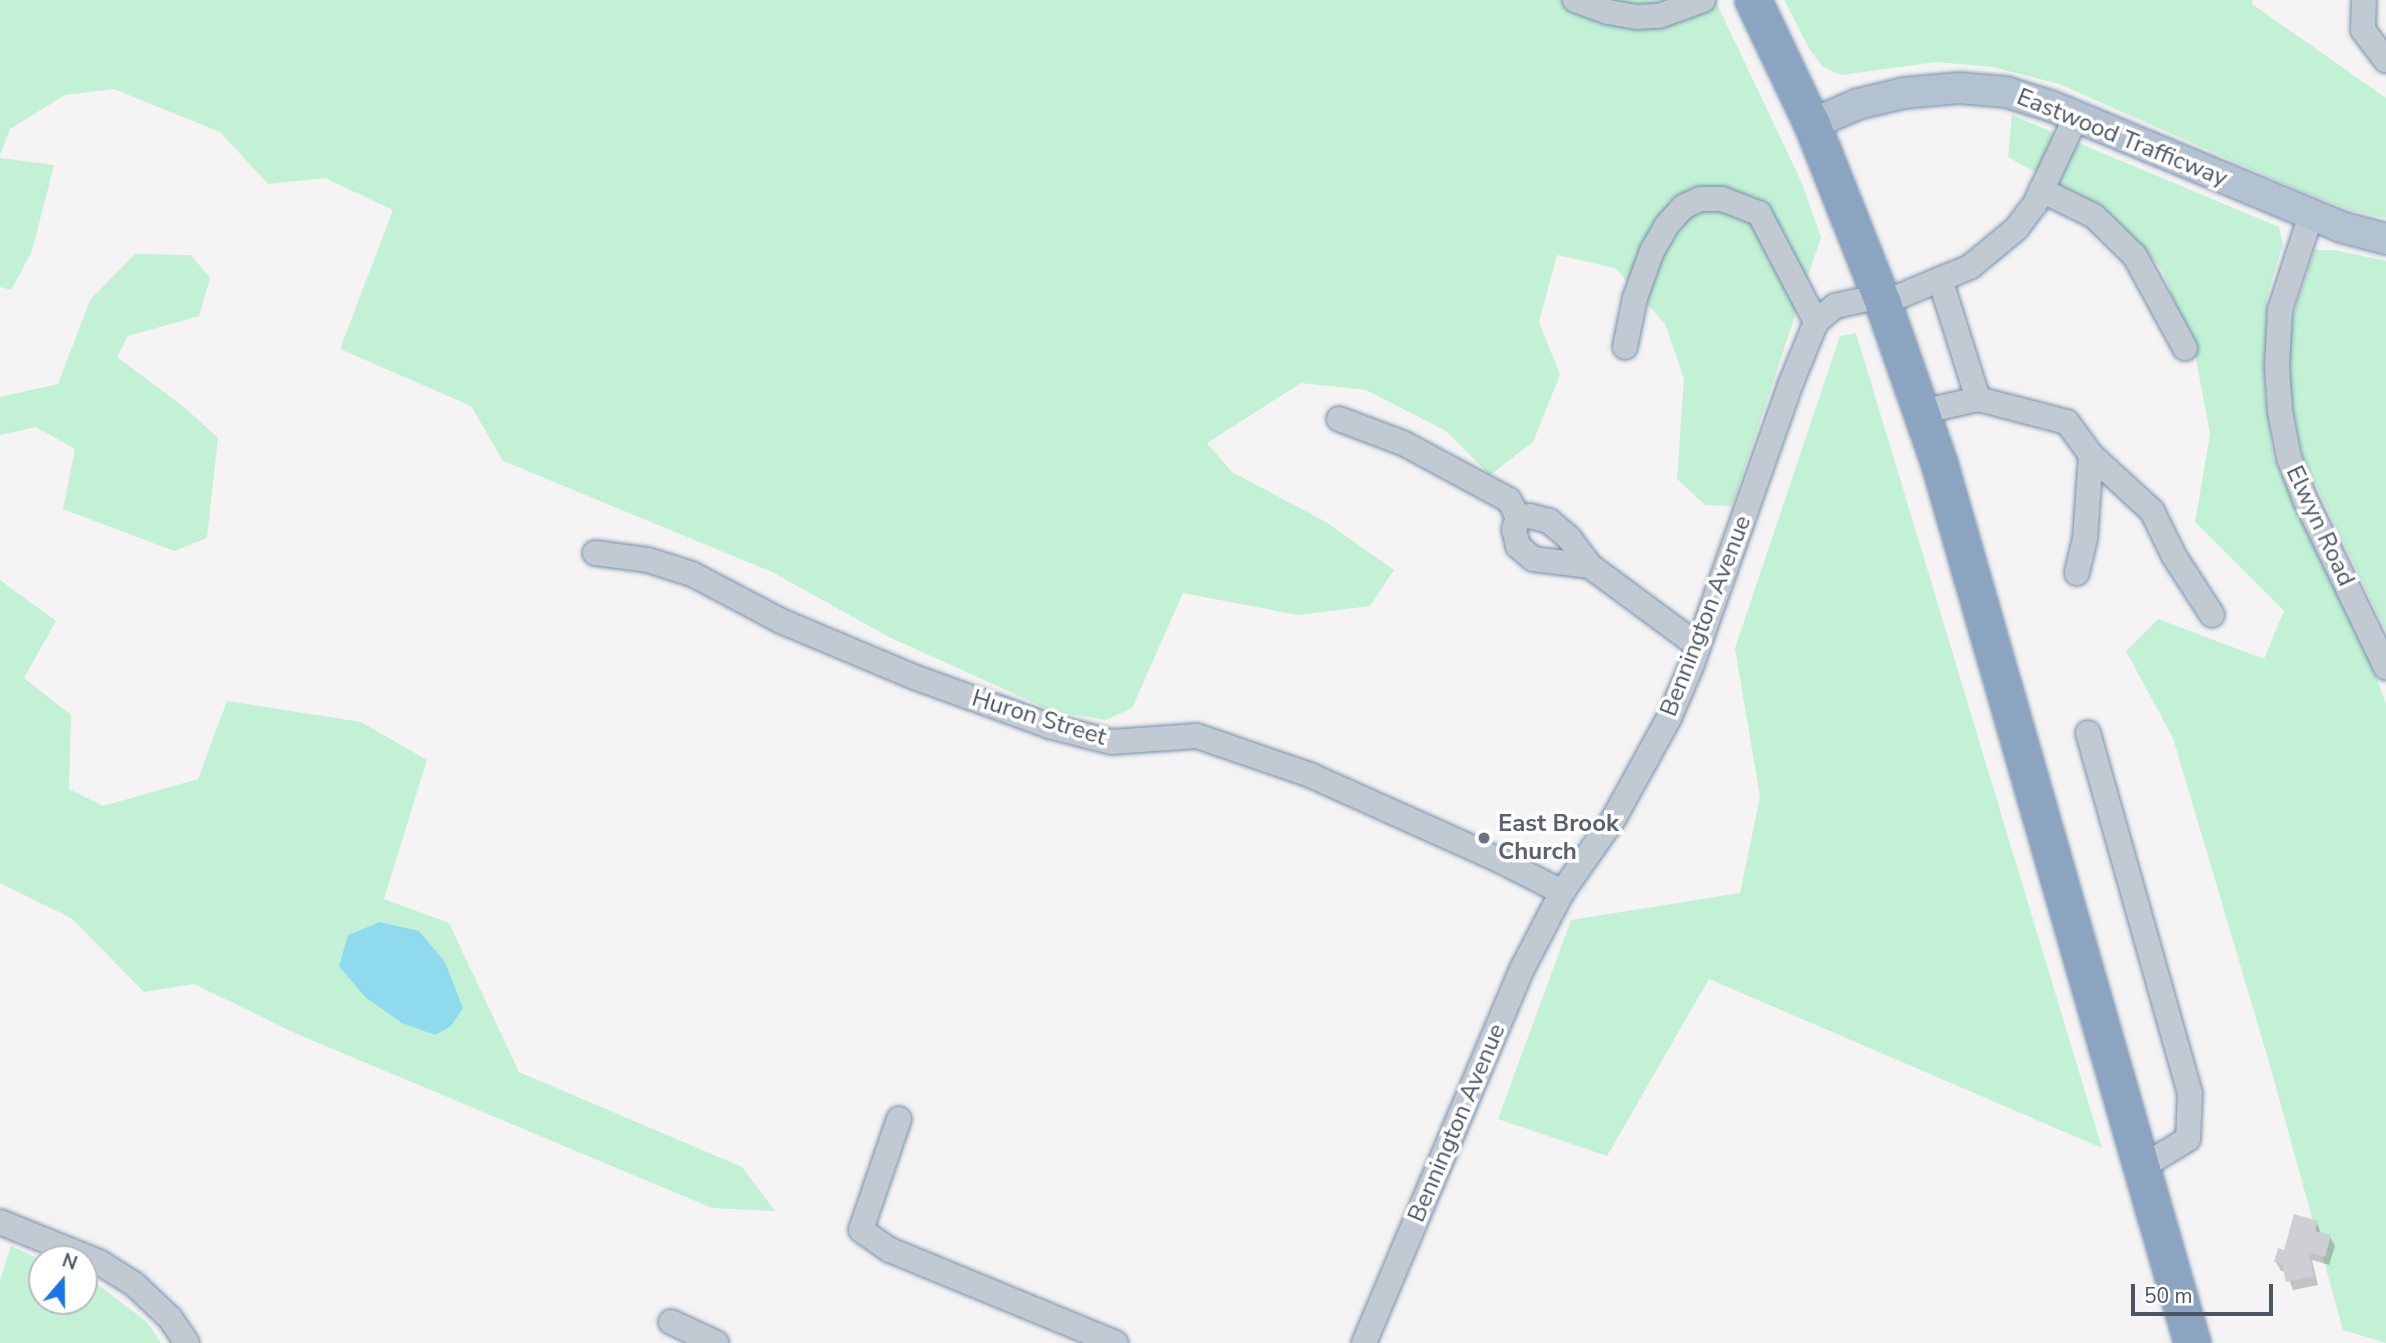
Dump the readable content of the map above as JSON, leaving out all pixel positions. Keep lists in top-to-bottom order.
{
  "streets": {
    "main road": ["Eastwood Trafficway"],
    "street": ["Elwyn Road", "Bennington Avenue", "Huron Street"]
  },
  "crossings": [
    ["Eastwood Trafficway", "Elwyn Road"],
    ["Bennington Avenue", "Huron Street"]
  ],
  "places": ["East Brook Church"],
  "scale_bar": "50 m",
  "north": "top"
}
